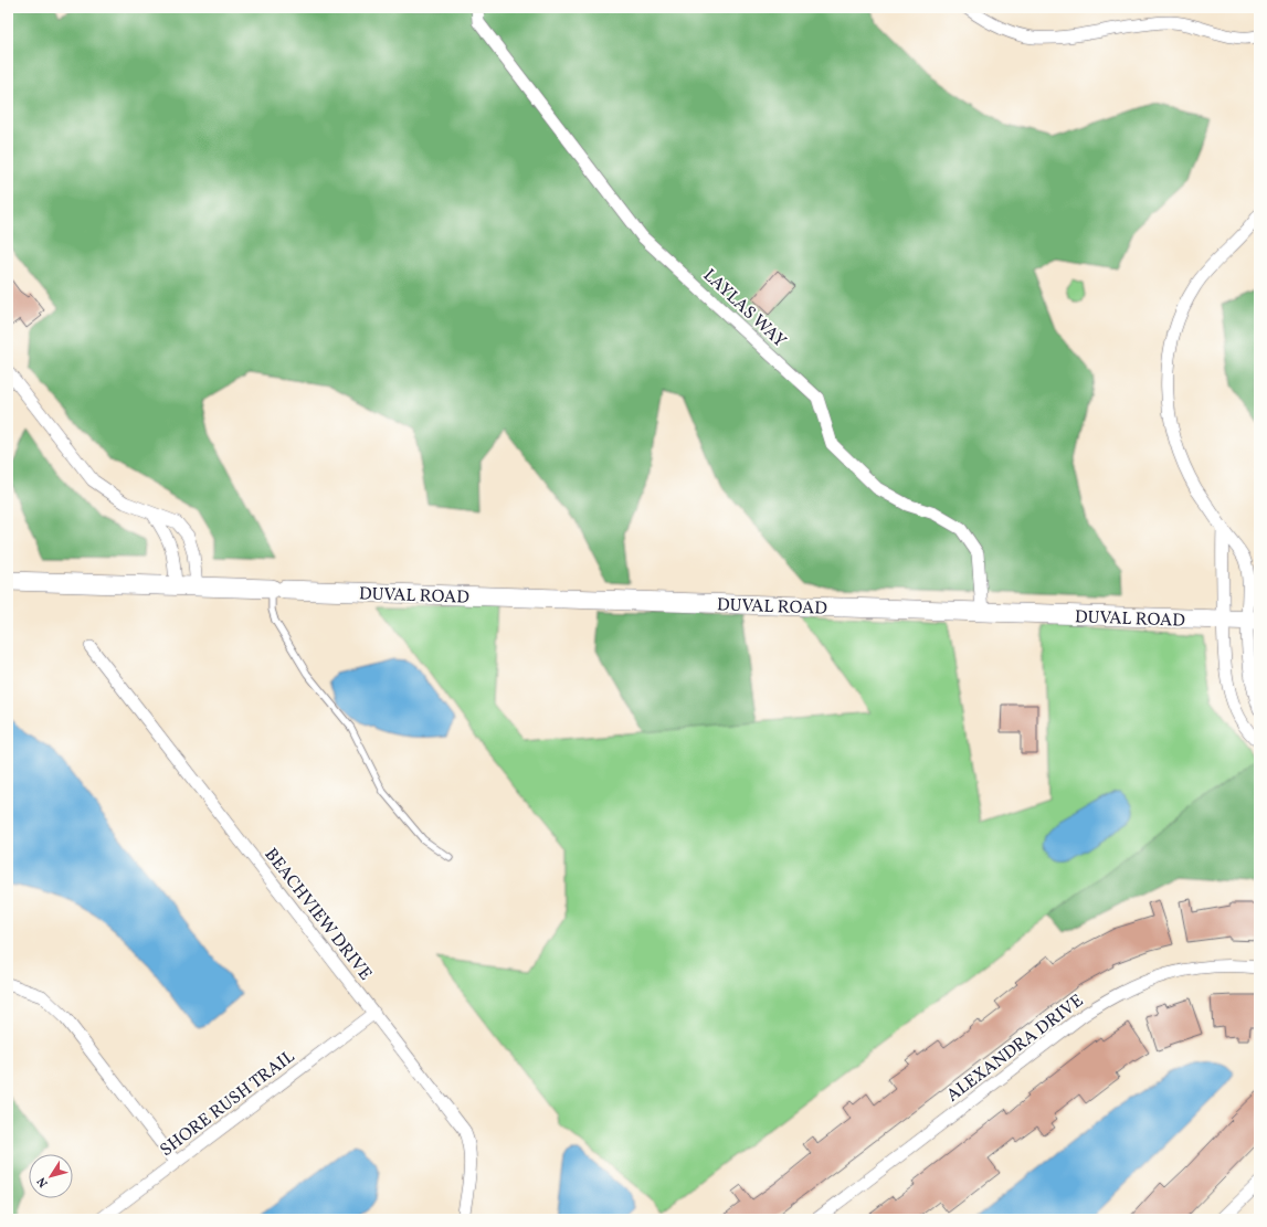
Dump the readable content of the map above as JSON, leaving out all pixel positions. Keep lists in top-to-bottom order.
{
  "streets": {
    "main road": ["DUVAL ROAD"],
    "street": [
      "LAYLAS WAY",
      "BEACHVIEW DRIVE",
      "ALEXANDRA DRIVE",
      "SHORE RUSH TRAIL"
    ]
  },
  "crossings": [
    ["LAYLAS WAY", "DUVAL ROAD"],
    ["BEACHVIEW DRIVE", "SHORE RUSH TRAIL"]
  ],
  "north": "bottom left"
}
